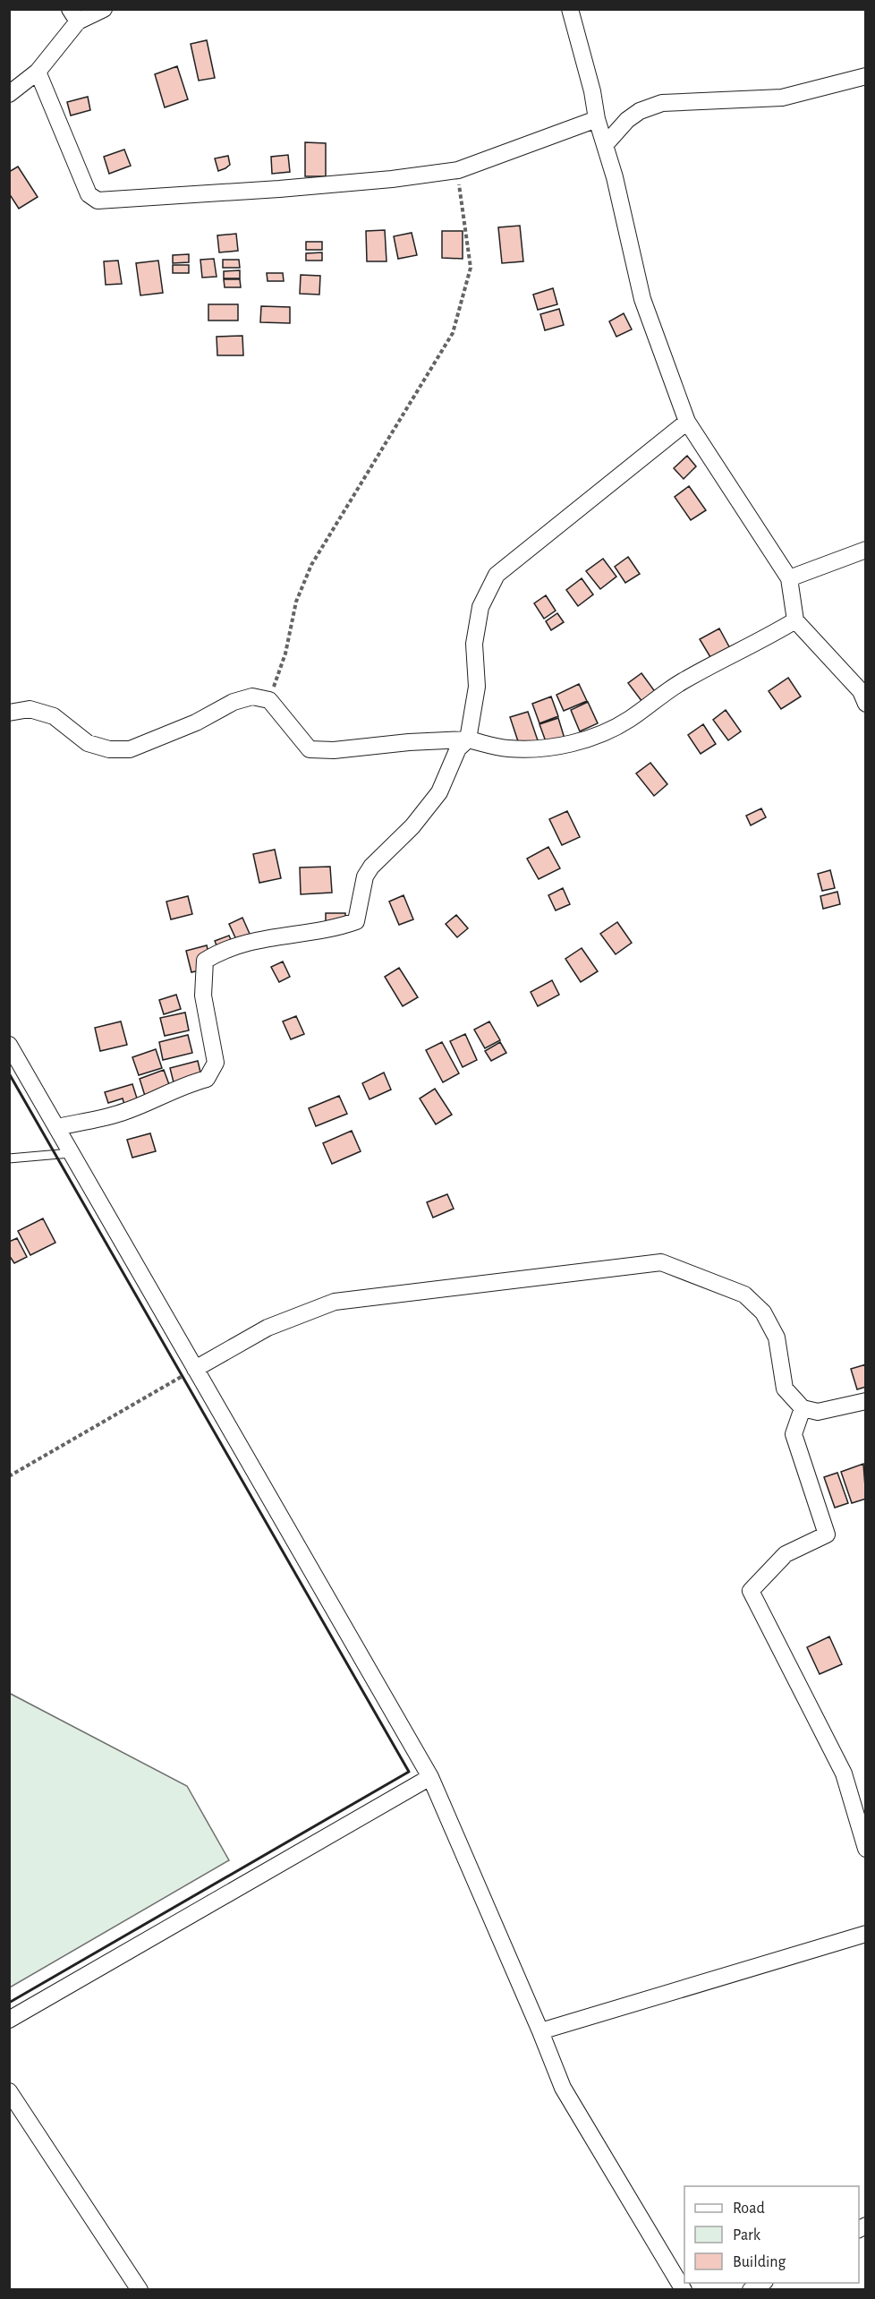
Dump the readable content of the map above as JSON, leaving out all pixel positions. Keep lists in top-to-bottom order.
{
  "legend": ["Road", "Park", "Building"]
}
